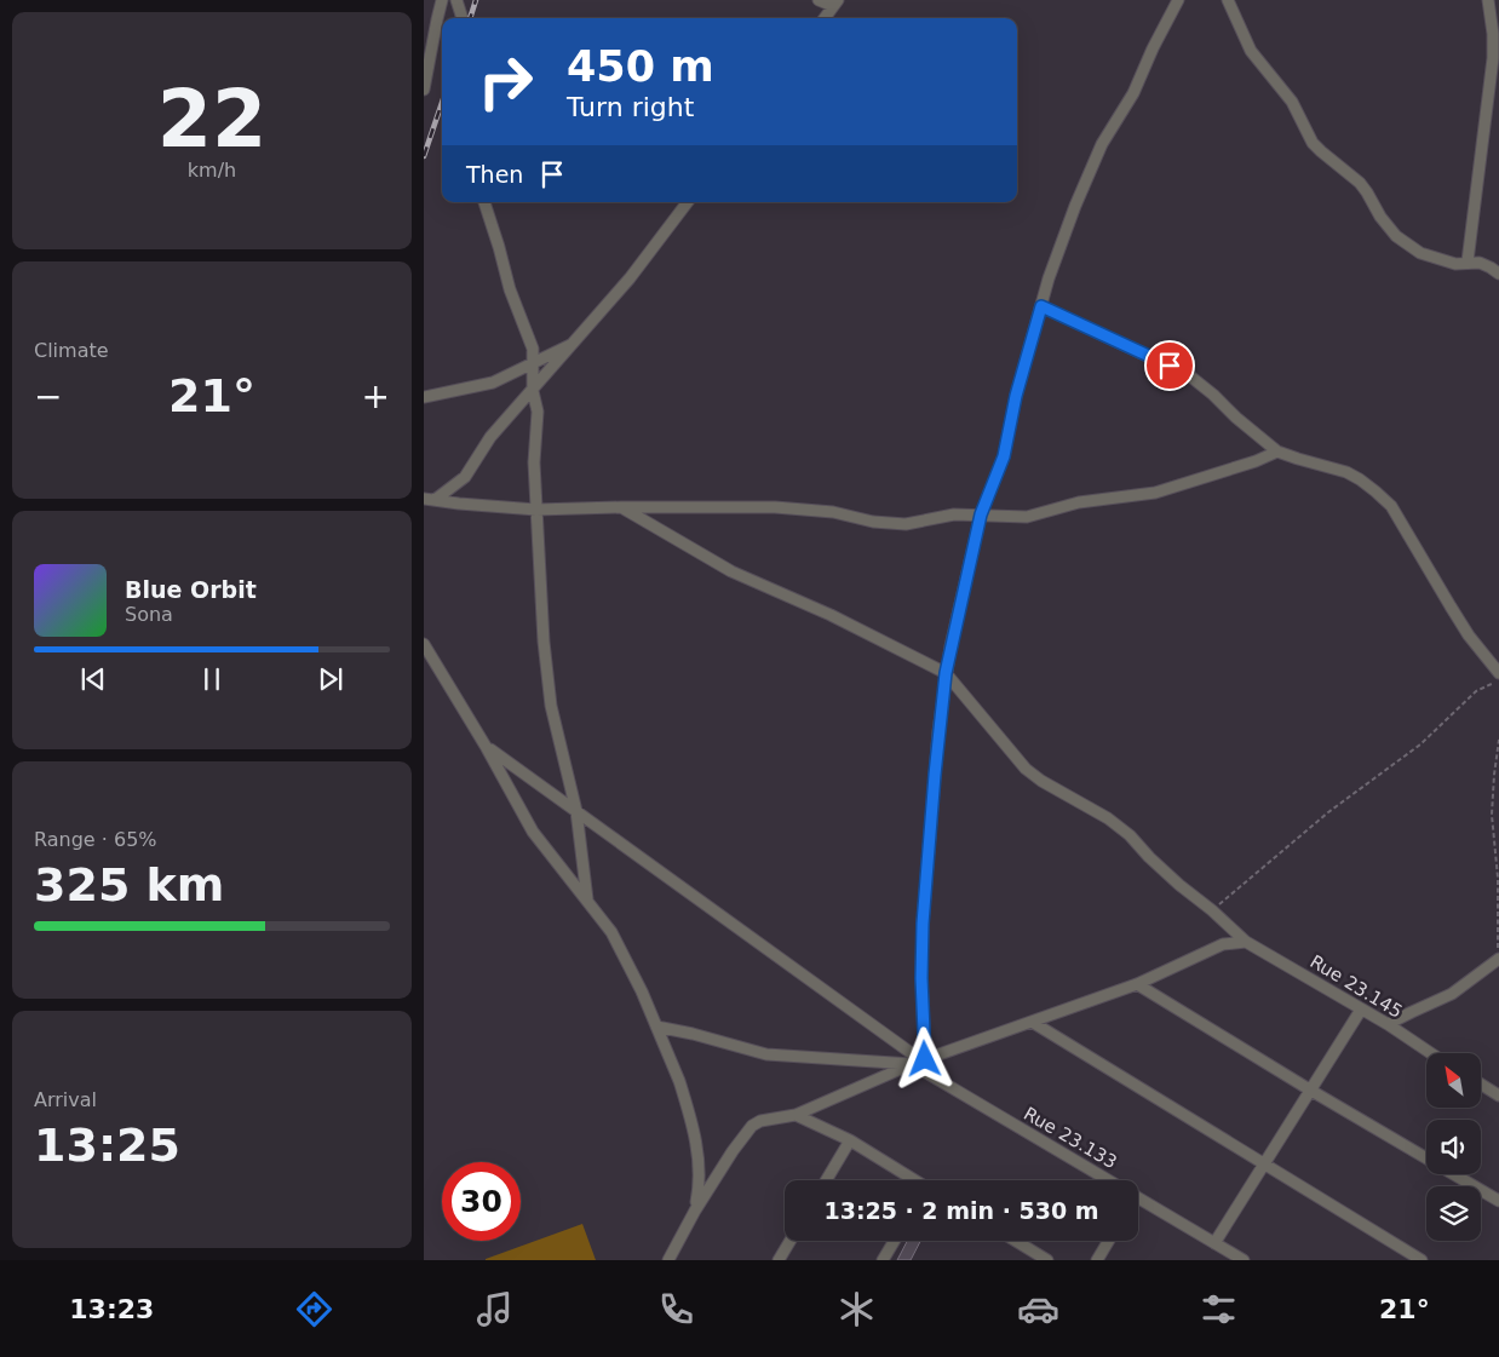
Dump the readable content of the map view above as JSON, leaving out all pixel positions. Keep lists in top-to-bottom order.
{
  "streets": {
    "street": ["Rue 23.145", "Rue 23.133"]
  },
  "north": "top left",
  "page": {
    "tile": [
      ["22", "km/h"],
      "Climate",
      ["Range · 65%", "325 km"],
      ["Arrival", "13:25"]
    ],
    "turn": ["450 m", "Turn right"],
    "then": "Then",
    "heat": ["−", "21°", "+"],
    "song": ["Blue Orbit", "Sona"],
    "limit": "30",
    "trip": "13:25 · 2 min · 530 m",
    "tabs": ["13:23", "21°"]
  }
}
